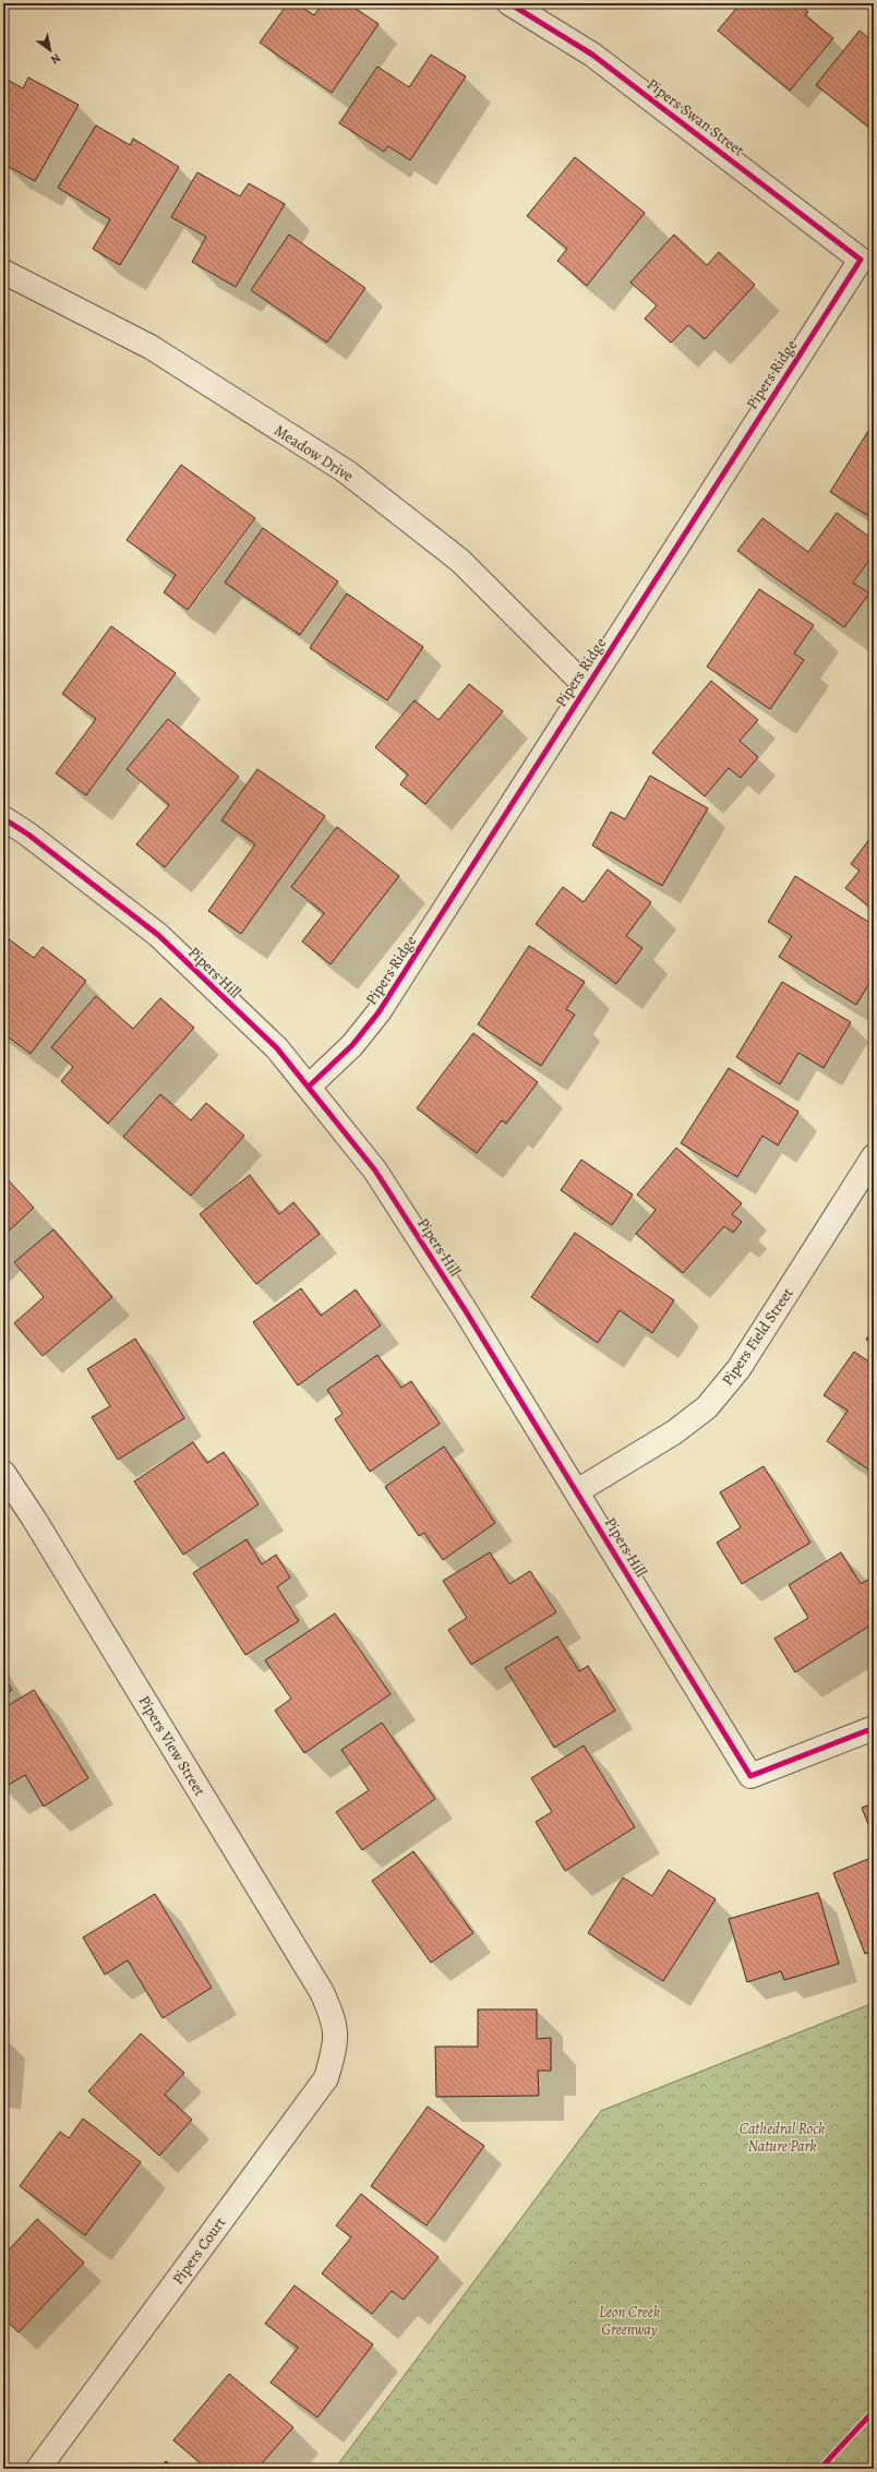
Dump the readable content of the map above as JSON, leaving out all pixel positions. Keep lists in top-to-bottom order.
{
  "streets": {
    "street": [
      "Pipers Swan Street",
      "Pipers Ridge",
      "Meadow Drive",
      "Pipers Hill",
      "Pipers Field Street",
      "Pipers View Street",
      "Pipers Court"
    ]
  },
  "crossings": [
    ["Pipers Swan Street", "Pipers Ridge"],
    ["Pipers Ridge", "Meadow Drive"],
    ["Pipers Ridge", "Pipers Hill"],
    ["Pipers Hill", "Pipers Field Street"],
    ["Pipers View Street", "Pipers Court"]
  ],
  "parks": ["Cathedral Rock Nature Park", "Leon Creek Greenway"],
  "north": "bottom right"
}
